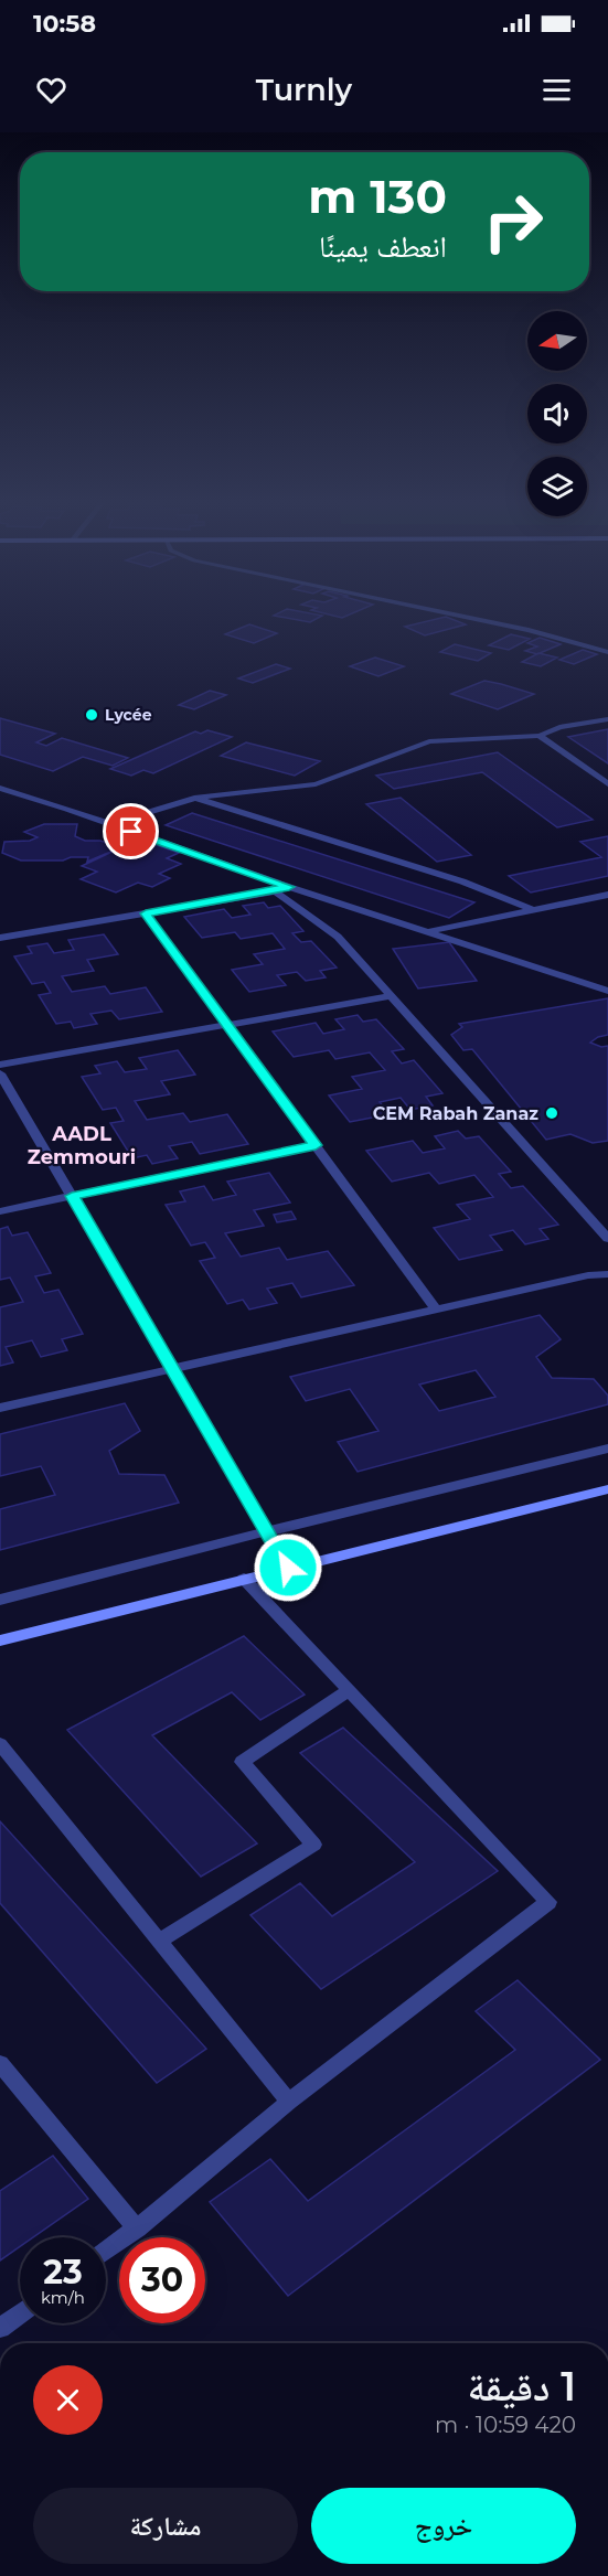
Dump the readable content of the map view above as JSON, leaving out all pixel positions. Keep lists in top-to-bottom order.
{
  "districts": ["AADL Zemmouri"],
  "places": ["Lycée", "CEM Rabah Zanaz"],
  "north": "left",
  "page": {
    "status": "10:58",
    "header": "Turnly",
    "turn": ["130 m", "انعطف يمينًا"],
    "speed": "23 km/h",
    "limit": "30",
    "heading": ["1 دقيقة", "420 m · 10:59"],
    "buttons": ["خروج", "مشاركة"]
  }
}
